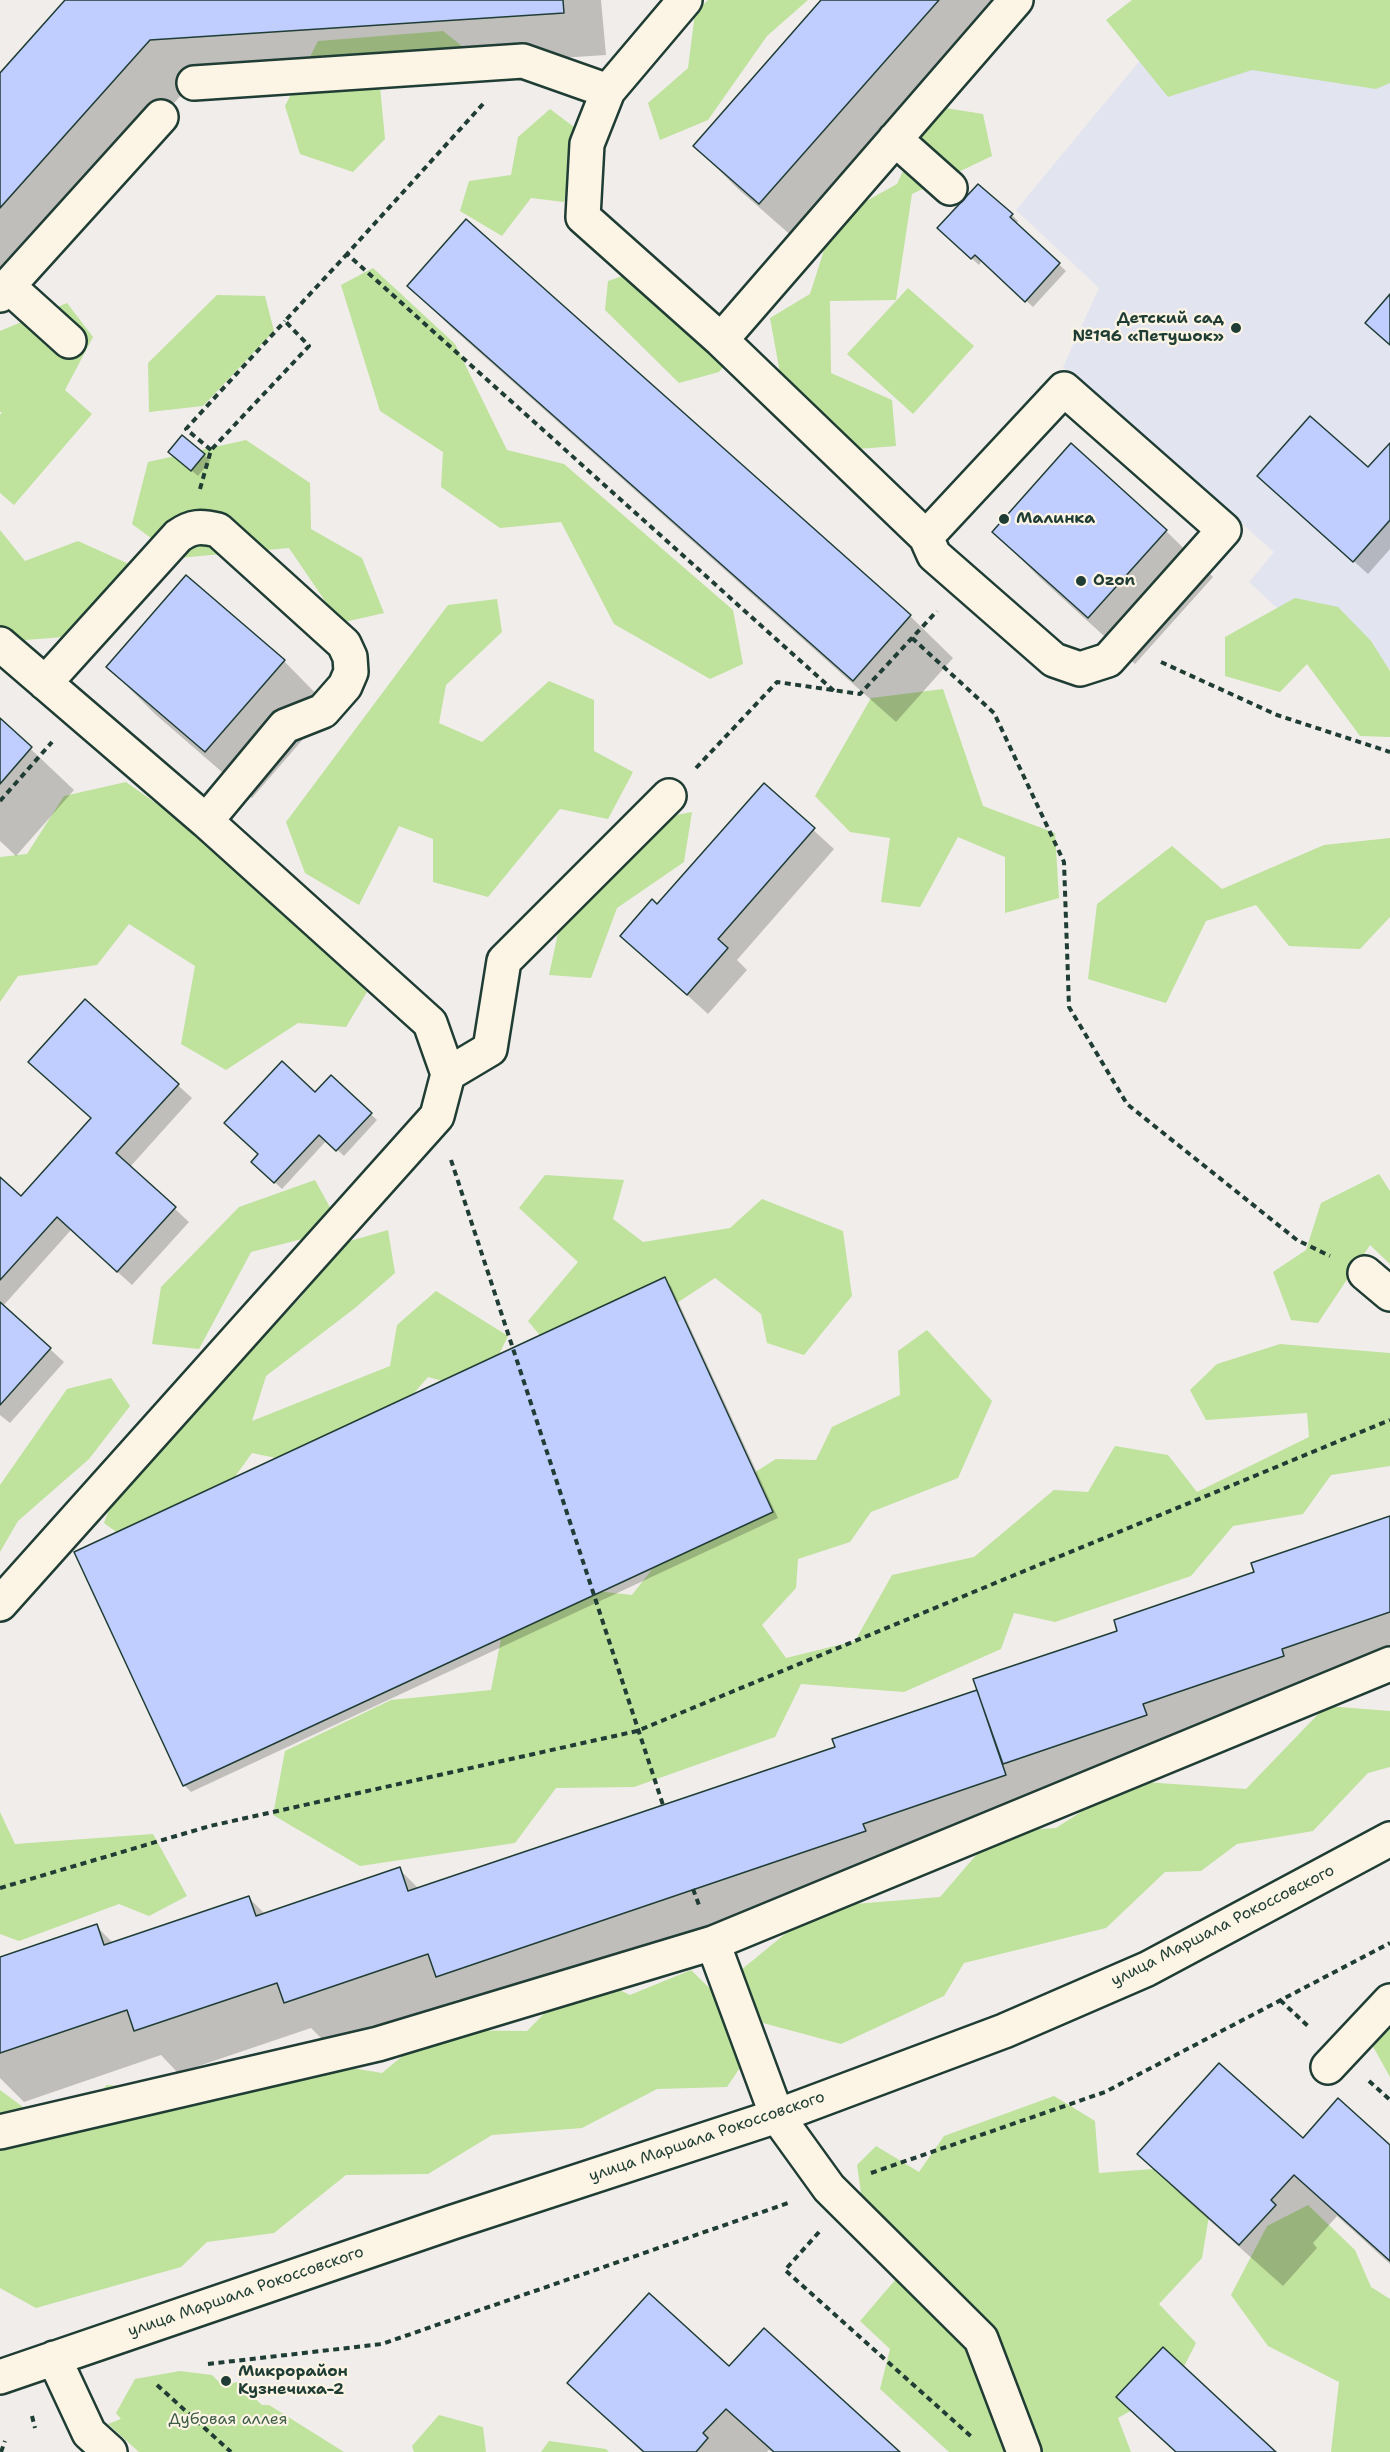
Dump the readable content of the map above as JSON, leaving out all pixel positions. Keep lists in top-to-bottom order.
{
  "streets": {
    "street": ["улица Маршала Рокоссовского"]
  },
  "parks": ["Дубовая аллея"],
  "places": [
    "Детский сад №196 «Петушок»",
    "Малинка",
    "Ozon",
    "Микрорайон Кузнечиха-2"
  ]
}
